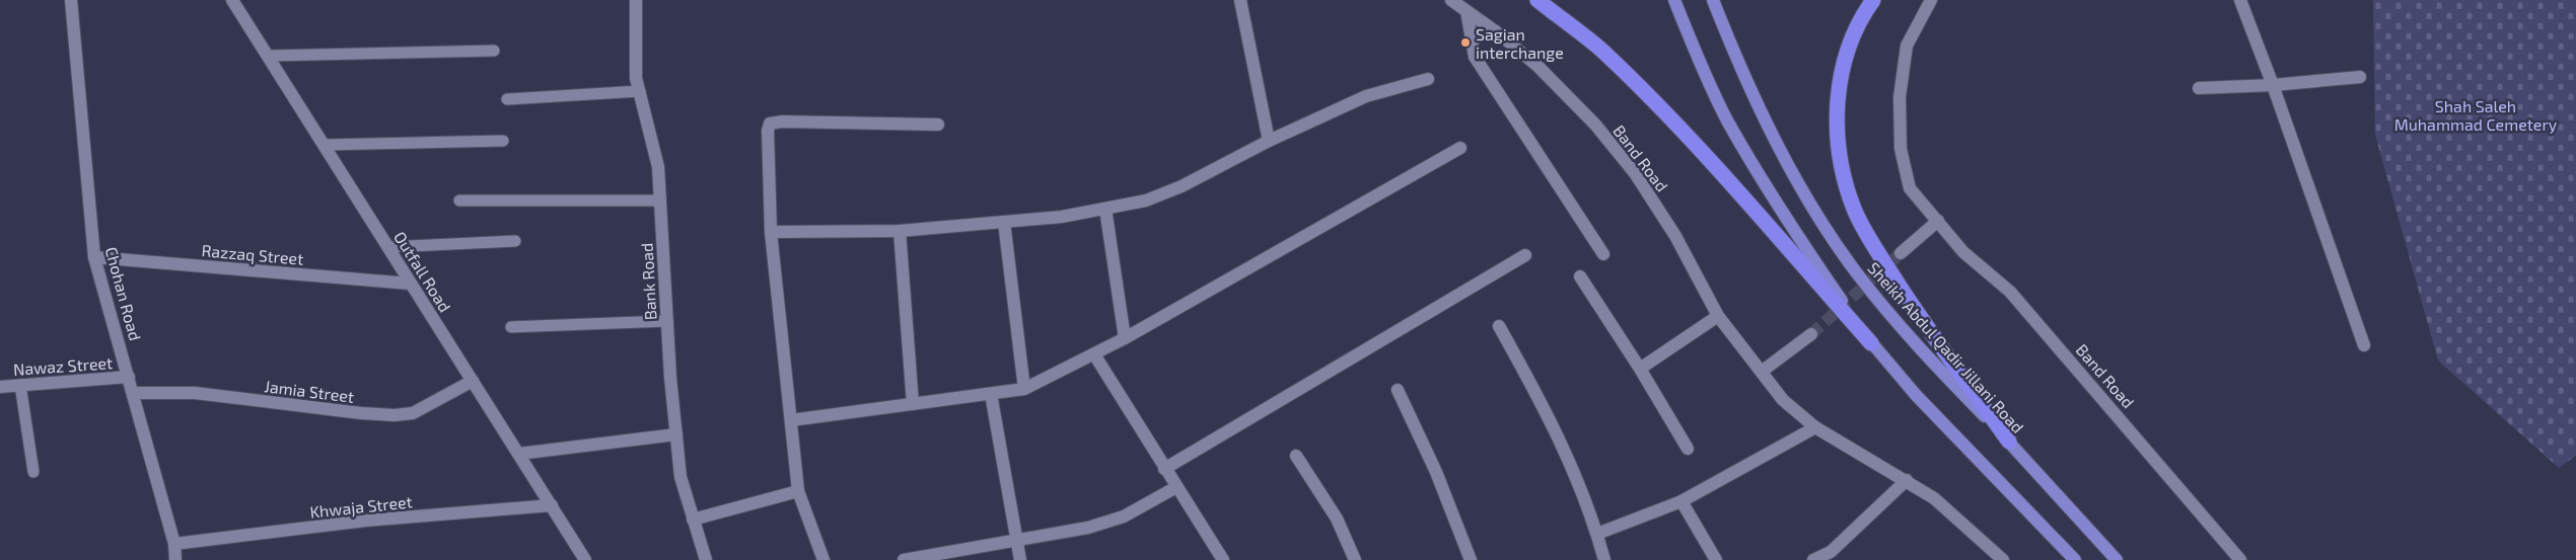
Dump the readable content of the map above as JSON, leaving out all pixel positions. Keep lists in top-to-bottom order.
{
  "streets": {
    "main road": ["Sheikh Abdul Qadir Jillani Road"],
    "street": [
      "Band Road",
      "Razzaq Street",
      "Outfall Road",
      "Bank Road",
      "Chohan Road",
      "Nawaz Street",
      "Jamia Street",
      "Khwaja Street"
    ]
  },
  "crossings": [
    ["Razzaq Street", "Outfall Road"],
    ["Razzaq Street", "Chohan Road"],
    ["Outfall Road", "Jamia Street"],
    ["Outfall Road", "Khwaja Street"],
    ["Chohan Road", "Nawaz Street"],
    ["Chohan Road", "Jamia Street"],
    ["Chohan Road", "Khwaja Street"]
  ],
  "parks": ["Shah Saleh Muhammad Cemetery"],
  "places": ["Sagian interchange"]
}
